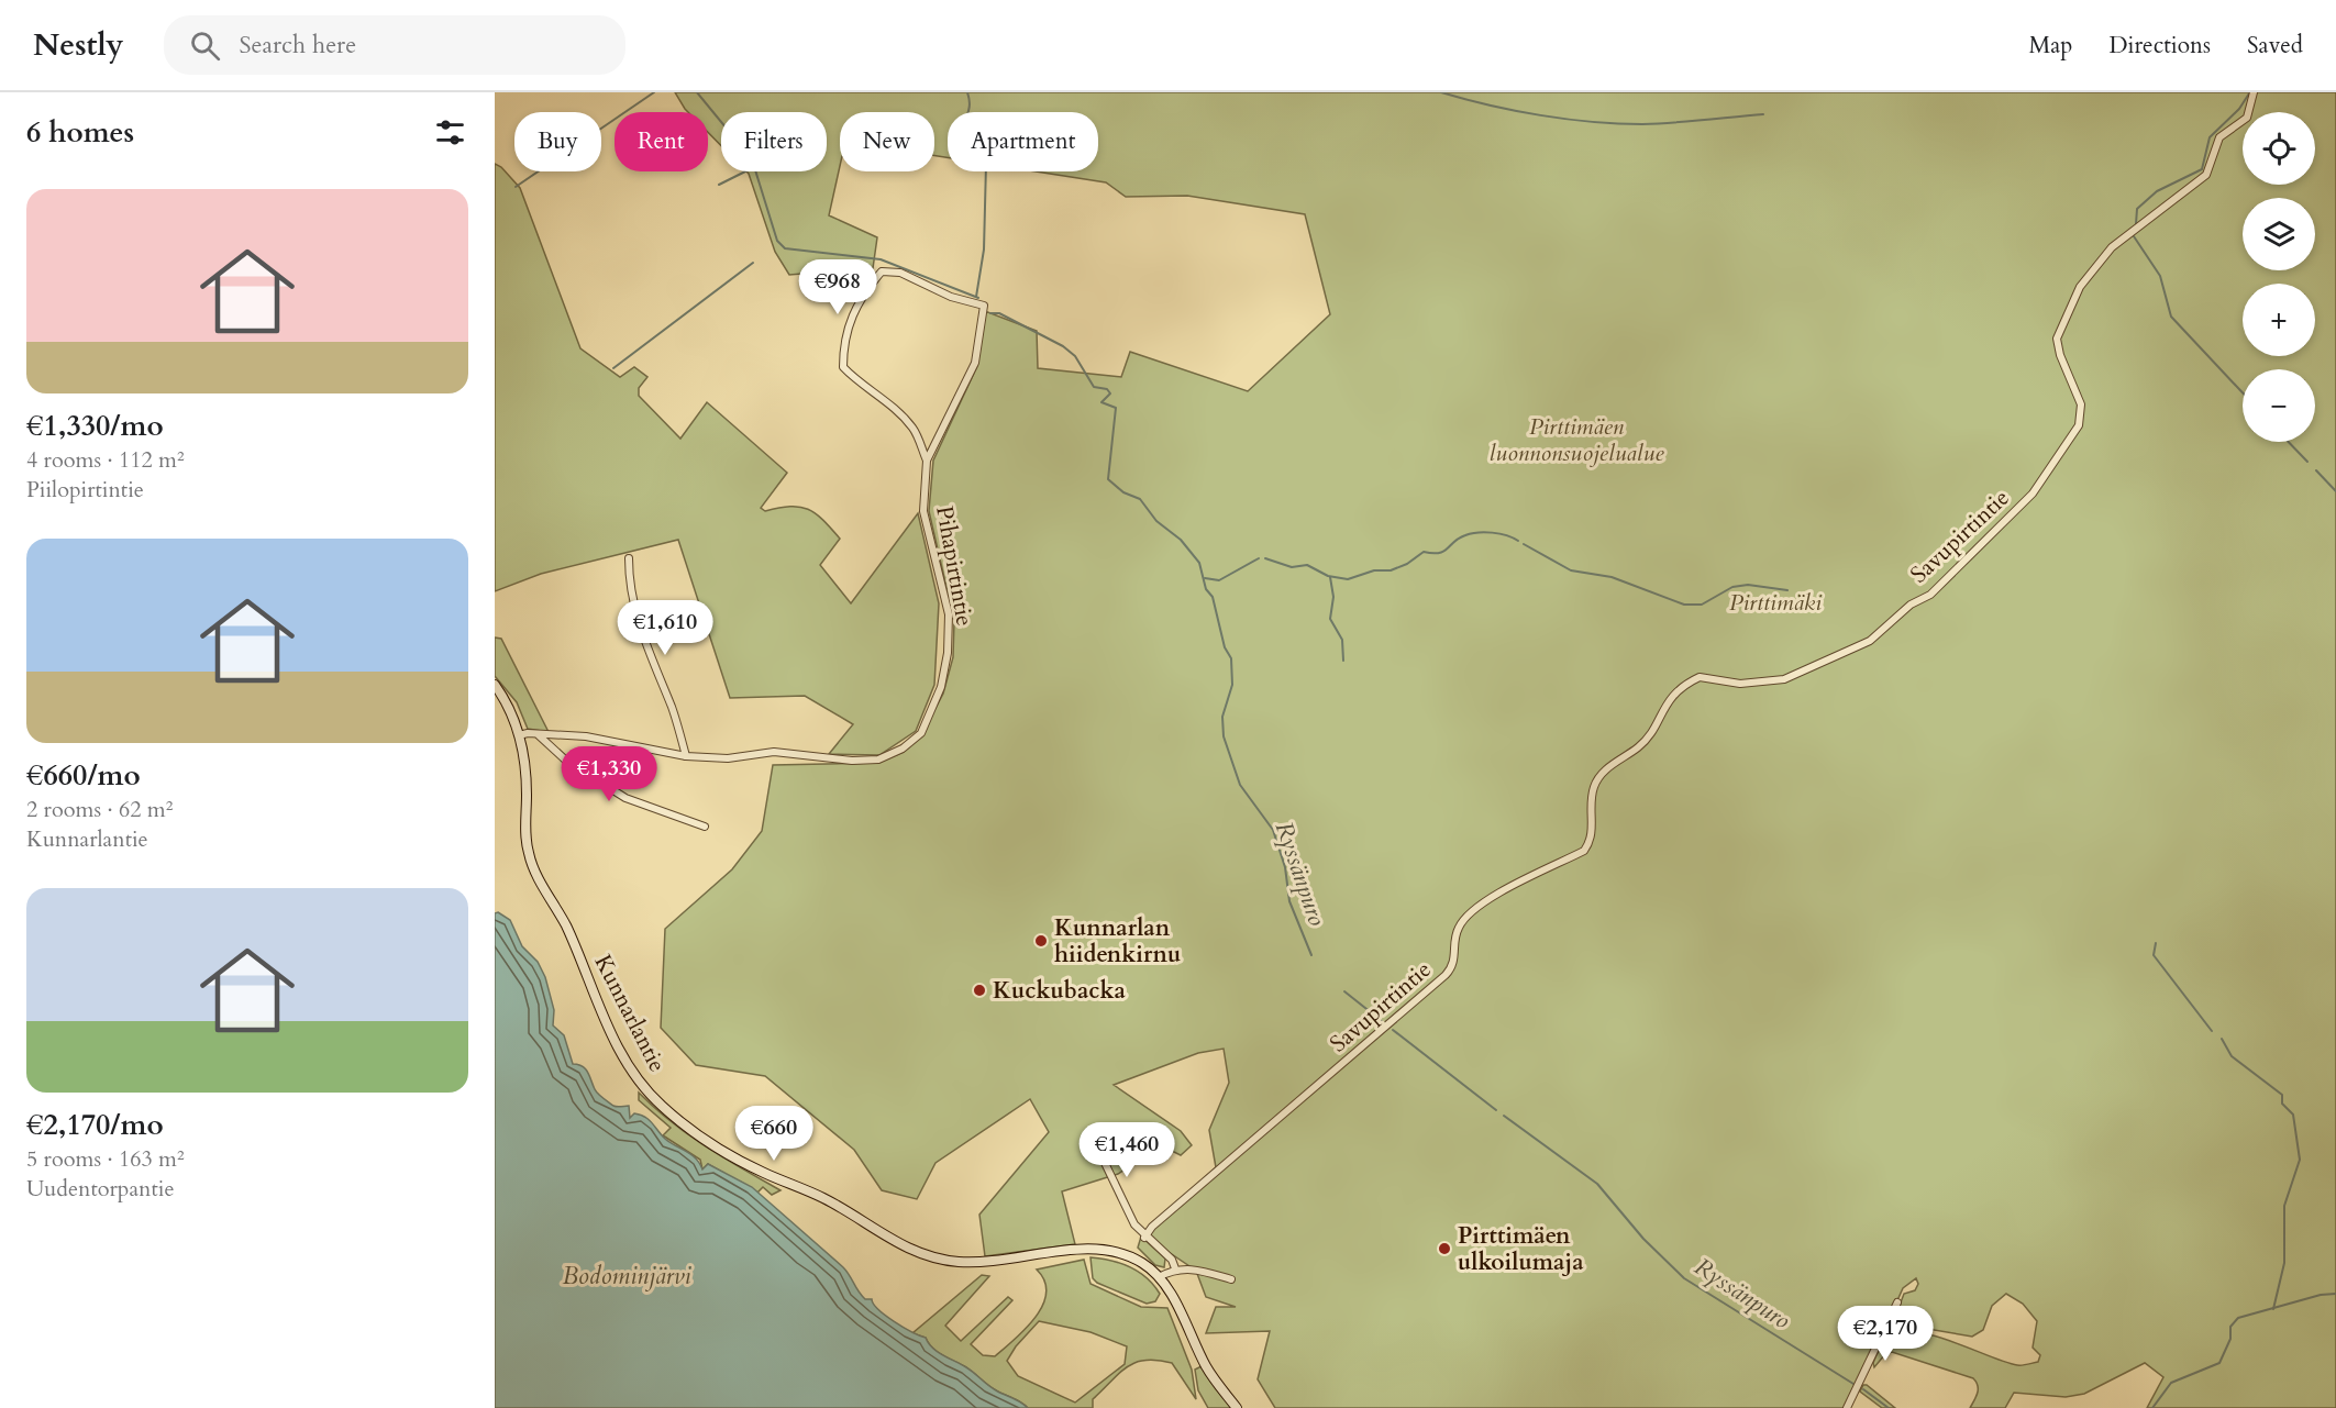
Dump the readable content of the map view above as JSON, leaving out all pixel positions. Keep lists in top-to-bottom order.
{
  "streets": {
    "main road": ["Kunnarlantie"],
    "street": ["Savupirtintie", "Pihapirtintie"]
  },
  "crossings": [
    ["Pihapirtintie", "Kunnarlantie"]
  ],
  "water": ["Ryssänpuro", "Bodominjärvi"],
  "parks": ["Pirttimäen luonnonsuojelualue", "Pirttimäki"],
  "places": ["Kunnarlan hiidenkirnu", "Kuckubacka", "Pirttimäen ulkoilumaja"],
  "page": {
    "header": "Nestly",
    "search": "Search here",
    "nav": ["Map", "Directions", "Saved"],
    "heading": "6 homes",
    "map_buttons": ["+", "−"],
    "chip": [
      "Buy",
      "Rent",
      "Filters",
      "New",
      "Apartment"
    ],
    "list": [
      {
        "name": "€1,330/mo",
        "note": "4 rooms · 112 m² · Piilopirtintie"
      },
      {
        "name": "€660/mo",
        "note": "2 rooms · 62 m² · Kunnarlantie"
      },
      {
        "name": "€2,170/mo",
        "note": "5 rooms · 163 m² · Uudentorpantie"
      }
    ],
    "price": [
      "€968",
      "€1,610",
      "€1,330",
      "€660",
      "€1,460",
      "€2,170"
    ]
  }
}
